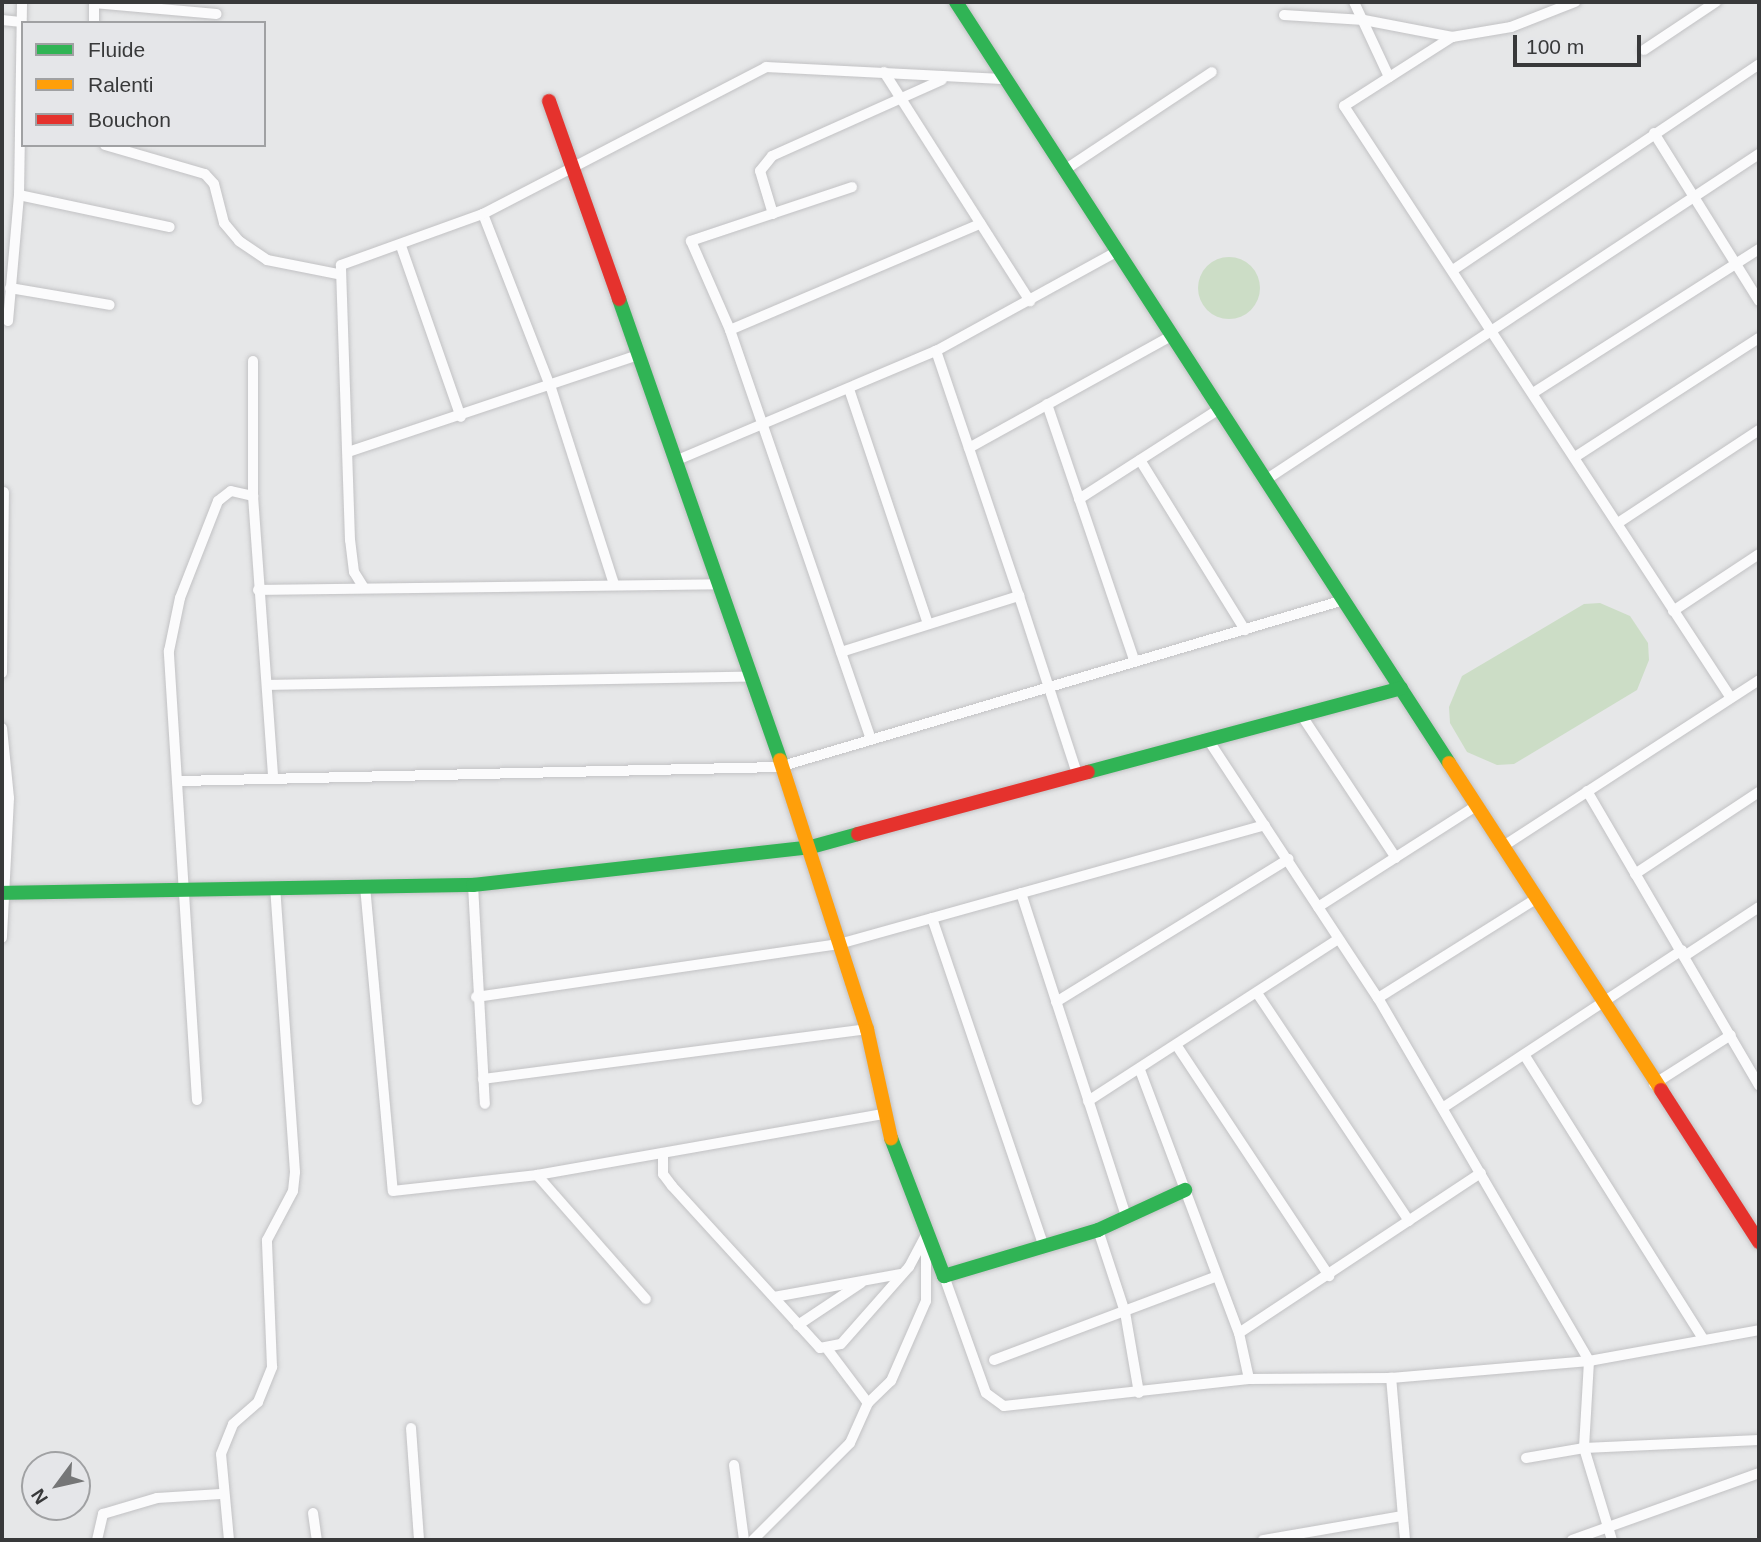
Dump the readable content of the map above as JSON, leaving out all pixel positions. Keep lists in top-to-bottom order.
{
  "legend": ["Fluide", "Ralenti", "Bouchon"],
  "scale_bar": "100 m",
  "north": "bottom left"
}
